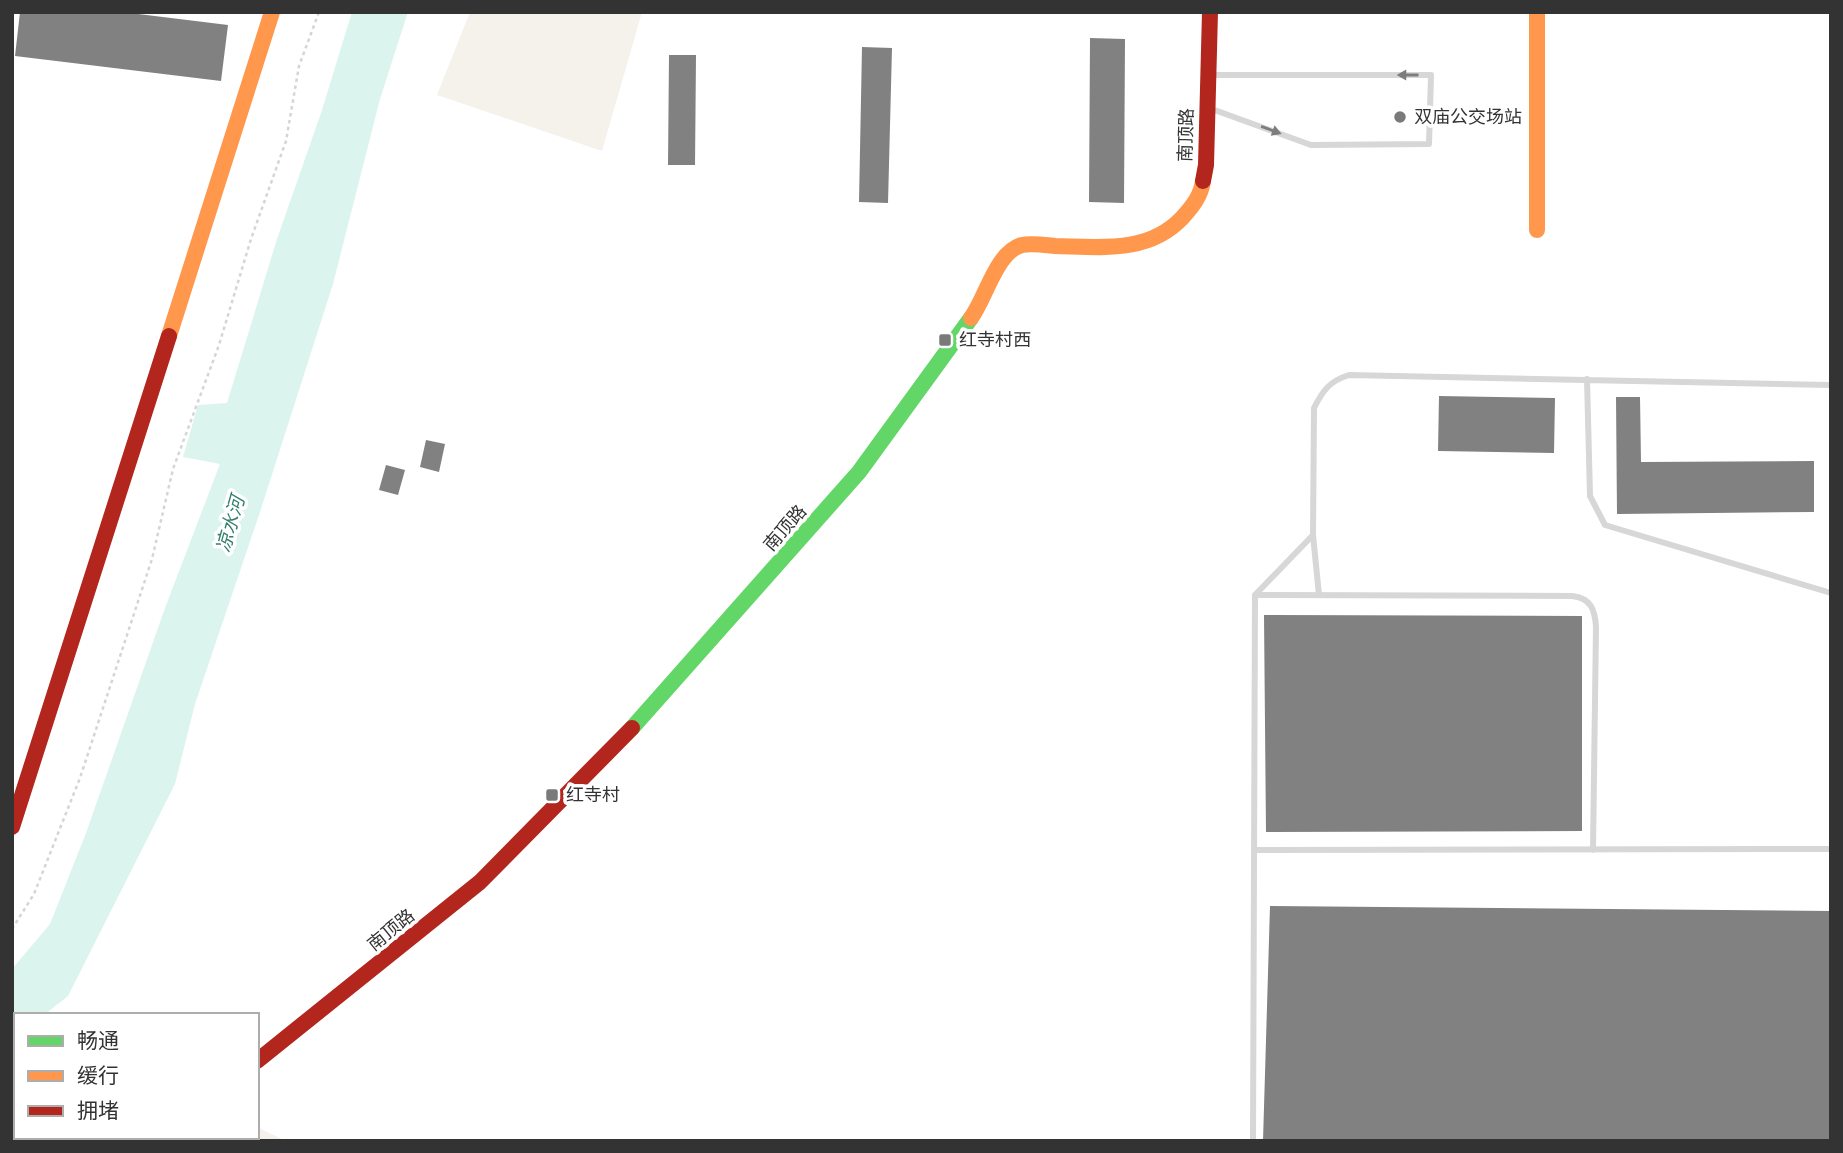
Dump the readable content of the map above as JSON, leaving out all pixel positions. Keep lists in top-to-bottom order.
{
  "streets": {
    "street": ["南顶路"]
  },
  "water": ["凉水河"],
  "places": {
    "other": ["双庙公交场站"],
    "transit": ["红寺村西", "红寺村"]
  },
  "legend": ["畅通", "缓行", "拥堵"]
}
